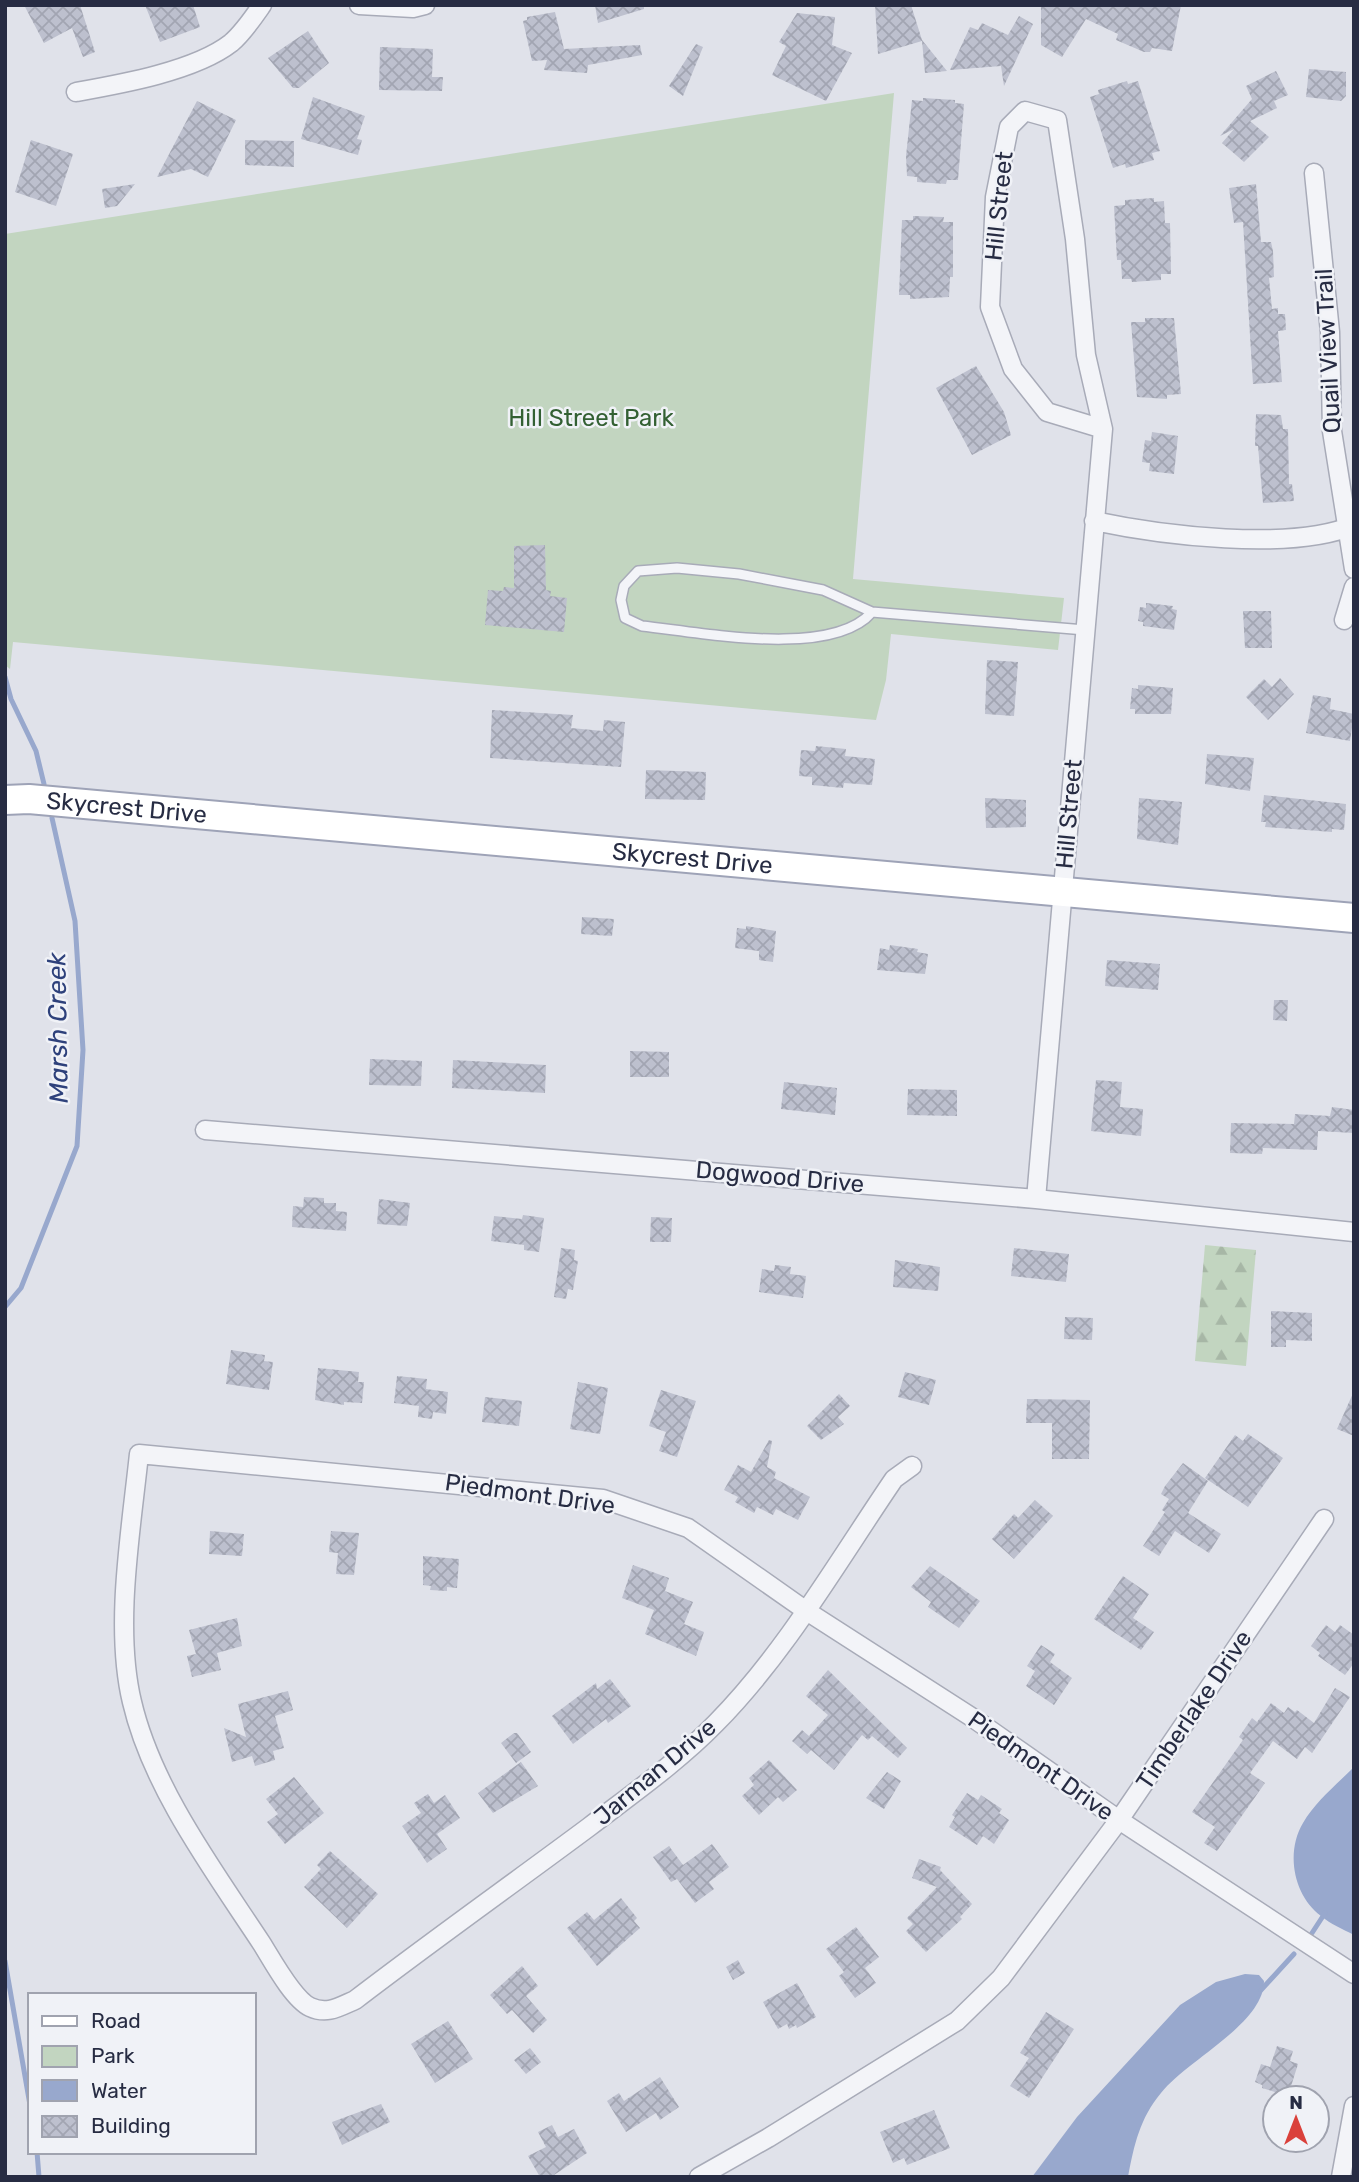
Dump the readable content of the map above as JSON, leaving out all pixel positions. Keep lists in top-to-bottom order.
{
  "streets": {
    "main road": ["Skycrest Drive"],
    "street": [
      "Hill Street",
      "Quail View Trail",
      "Dogwood Drive",
      "Piedmont Drive",
      "Timberlake Drive",
      "Jarman Drive"
    ]
  },
  "crossings": [
    ["Hill Street", "Skycrest Drive"],
    ["Hill Street", "Dogwood Drive"],
    ["Piedmont Drive", "Timberlake Drive"],
    ["Piedmont Drive", "Jarman Drive"]
  ],
  "water": ["Marsh Creek"],
  "parks": ["Hill Street Park"],
  "legend": [
    "Road",
    "Park",
    "Water",
    "Building"
  ],
  "north": "top"
}
